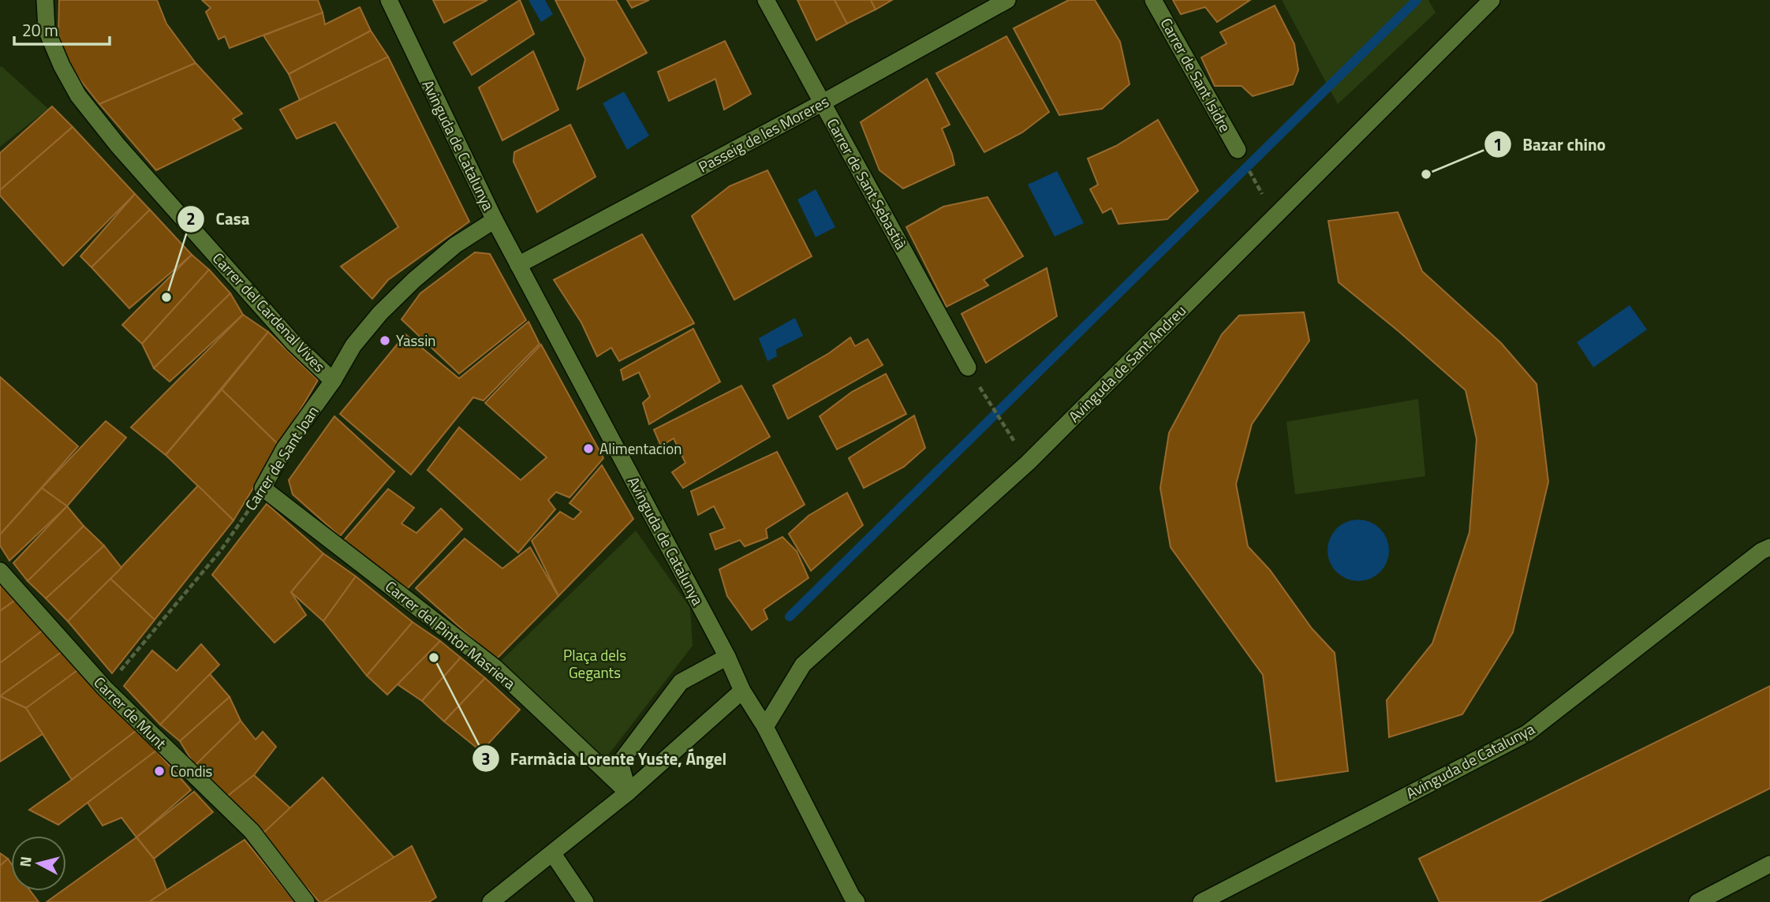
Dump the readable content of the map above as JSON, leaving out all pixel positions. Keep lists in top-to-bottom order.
{
  "streets": {
    "street": [
      "Carrer de Sant Isidre",
      "Passeig de les Moreres",
      "Avinguda de Catalunya",
      "Carrer de Sant Sebastià",
      "Carrer del Cardenal Vives",
      "Avinguda de Sant Andreu",
      "Carrer de Sant Joan",
      "Carrer del Pintor Masriera",
      "Carrer de Munt"
    ]
  },
  "crossings": [
    ["Passeig de les Moreres", "Avinguda de Catalunya"],
    ["Passeig de les Moreres", "Carrer de Sant Sebastià"],
    ["Avinguda de Catalunya", "Avinguda de Sant Andreu"],
    ["Avinguda de Catalunya", "Carrer de Sant Joan"],
    ["Carrer del Cardenal Vives", "Carrer de Sant Joan"],
    ["Carrer de Sant Joan", "Carrer del Pintor Masriera"],
    ["Carrer de Sant Joan", "Carrer de Munt"]
  ],
  "parks": ["Plaça dels Gegants"],
  "places": [
    "Bazar chino",
    "Casa",
    "Yassin",
    "Alimentacion",
    "Farmàcia Lorente Yuste, Ángel",
    "Condis"
  ],
  "scale_bar": "20 m",
  "north": "left"
}
